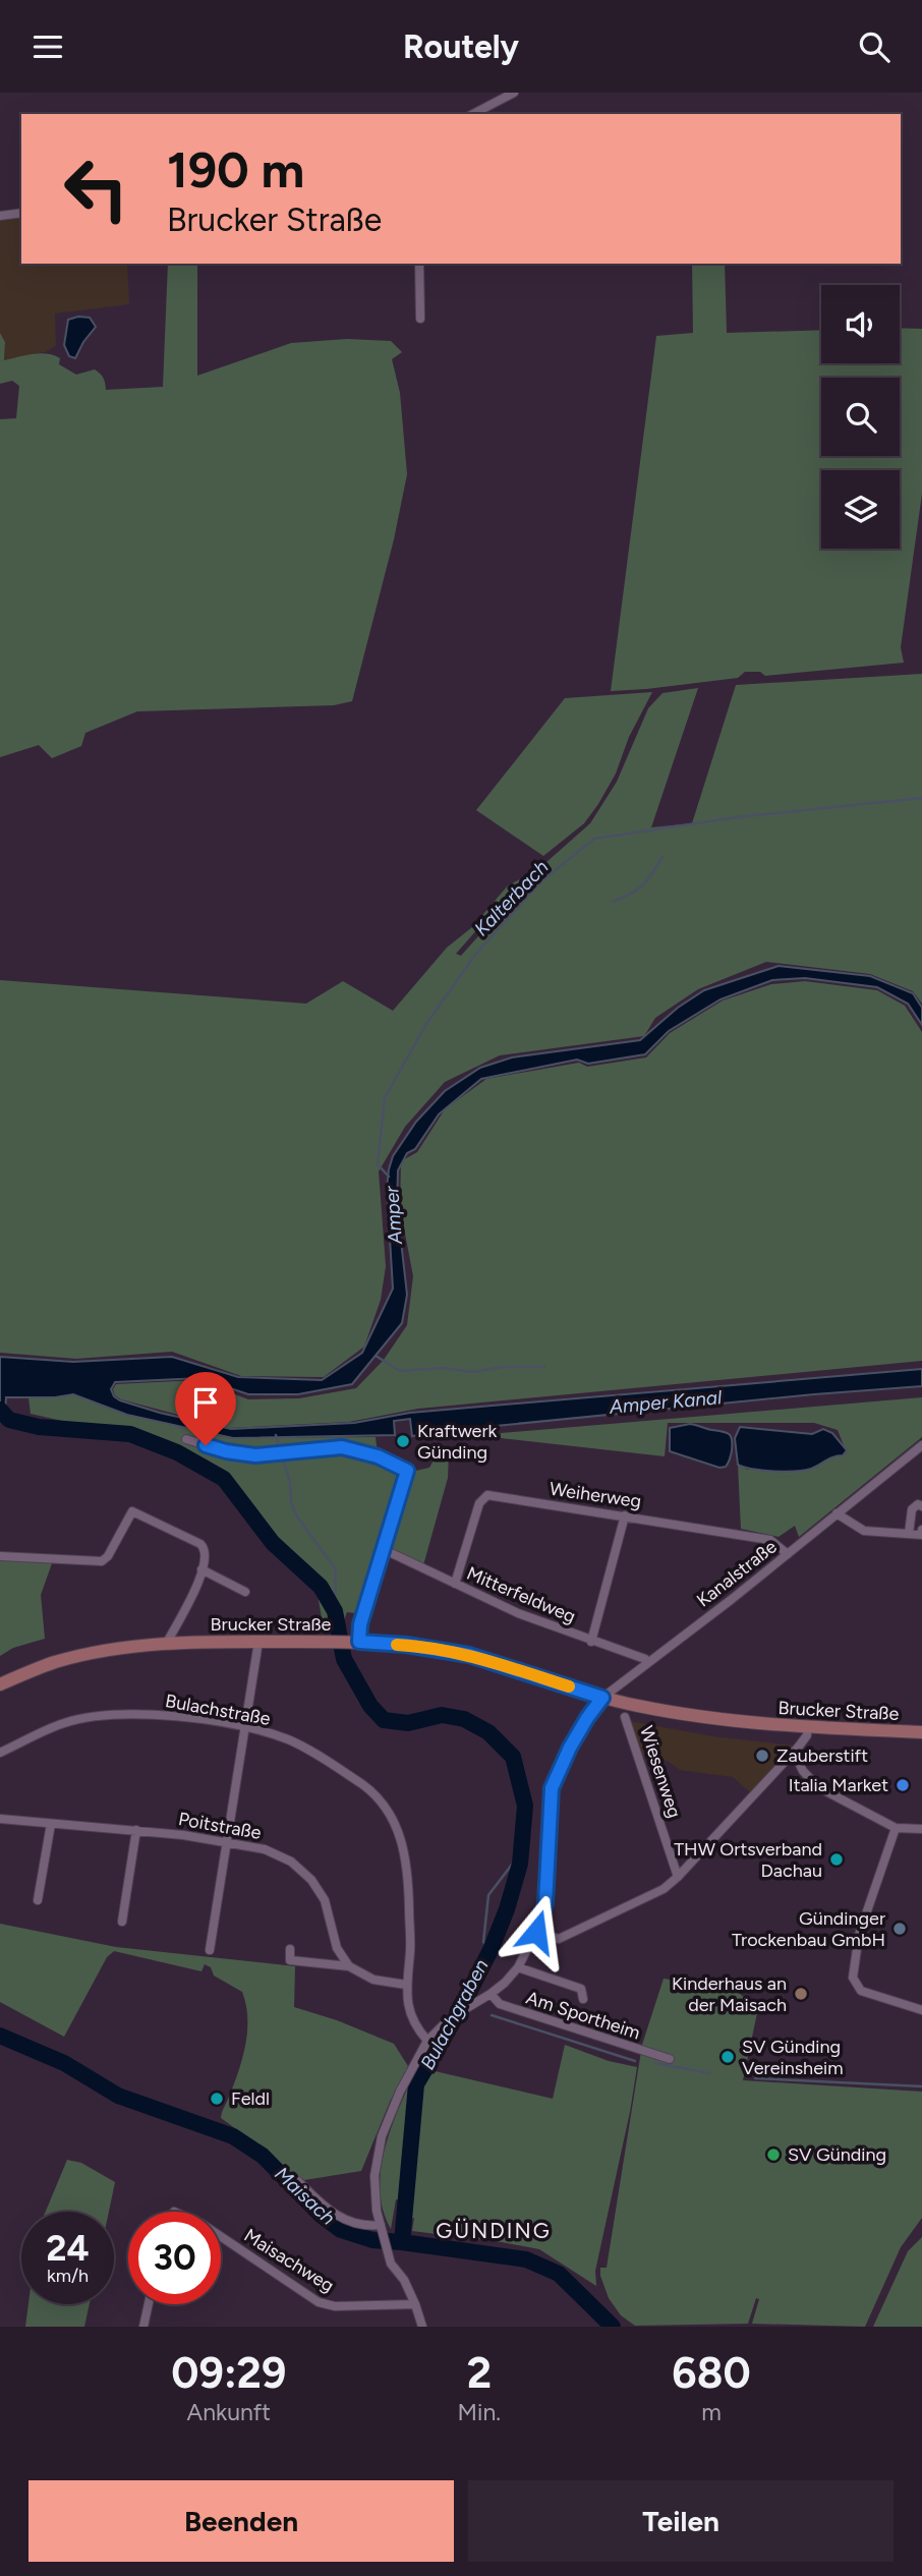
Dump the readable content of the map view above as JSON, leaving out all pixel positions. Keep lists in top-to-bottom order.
{
  "streets": {
    "main road": ["Brucker Straße"],
    "street": [
      "Weiherweg",
      "Kanalstraße",
      "Mitterfeldweg",
      "Bulachstraße",
      "Wiesenweg",
      "Poitstraße",
      "Am Sportheim",
      "Maisachweg"
    ]
  },
  "crossings": [
    ["Weiherweg", "Kanalstraße"],
    ["Weiherweg", "Mitterfeldweg"],
    ["Kanalstraße", "Mitterfeldweg"],
    ["Kanalstraße", "Brucker Straße"],
    ["Kanalstraße", "Bulachstraße"],
    ["Kanalstraße", "Am Sportheim"],
    ["Kanalstraße", "Maisachweg"]
  ],
  "districts": ["GÜNDING"],
  "water": [
    "Kalterbach",
    "Amper",
    "Amper Kanal",
    "Bulachgraben",
    "Maisach"
  ],
  "places": [
    "Kraftwerk Günding",
    "Zauberstift",
    "Italia Market",
    "THW Ortsverband Dachau",
    "Gündinger Trockenbau GmbH",
    "Kinderhaus an der Maisach",
    "SV Günding Vereinsheim",
    "Feldl",
    "SV Günding"
  ],
  "page": {
    "header": "Routely",
    "turn": ["190 m", "Brucker Straße"],
    "speed": "24 km/h",
    "limit": "30",
    "eta": [
      "09:29",
      "Ankunft",
      "2",
      "Min.",
      "680",
      "m"
    ],
    "buttons": ["Beenden", "Teilen"]
  }
}
